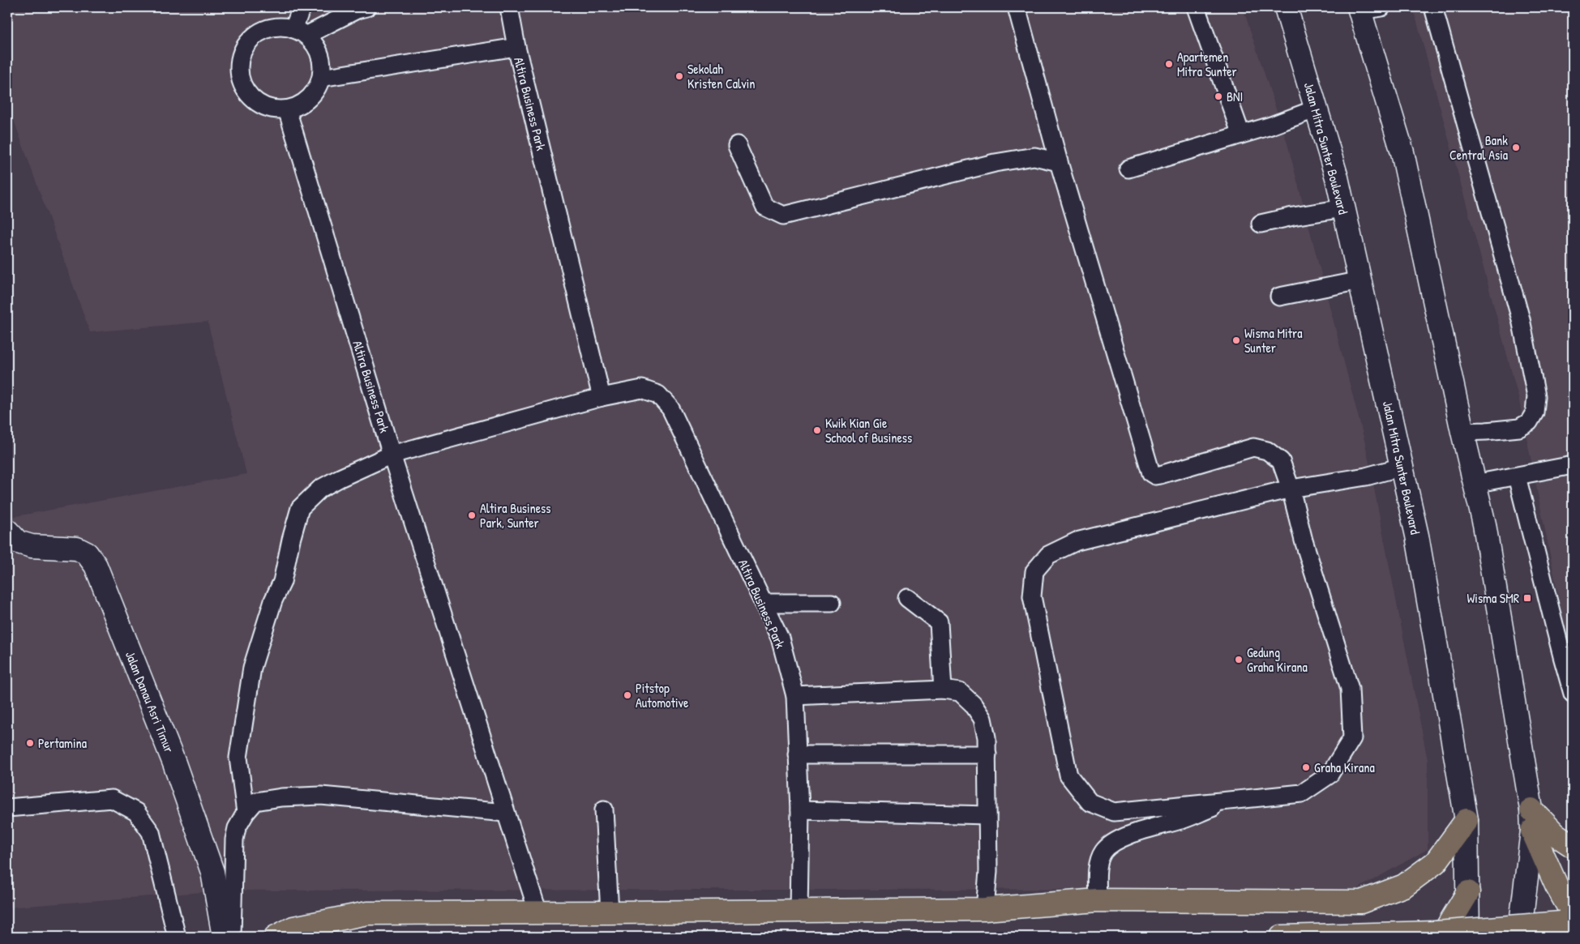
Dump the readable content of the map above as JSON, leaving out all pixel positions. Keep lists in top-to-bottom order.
{
  "streets": {
    "main road": ["Jalan Mitra Sunter Boulevard", "Jalan Danau Asri Timur"],
    "lane": ["Altira Business Park"]
  },
  "places": {
    "other": [
      "Apartemen Mitra Sunter",
      "Sekolah Kristen Calvin",
      "BNI",
      "Bank Central Asia",
      "Wisma Mitra Sunter",
      "Kwik Kian Gie School of Business",
      "Altira Business Park, Sunter",
      "Gedung Graha Kirana",
      "Pitstop Automotive",
      "Pertamina",
      "Graha Kirana"
    ],
    "transit": ["Wisma SMR"]
  }
}
